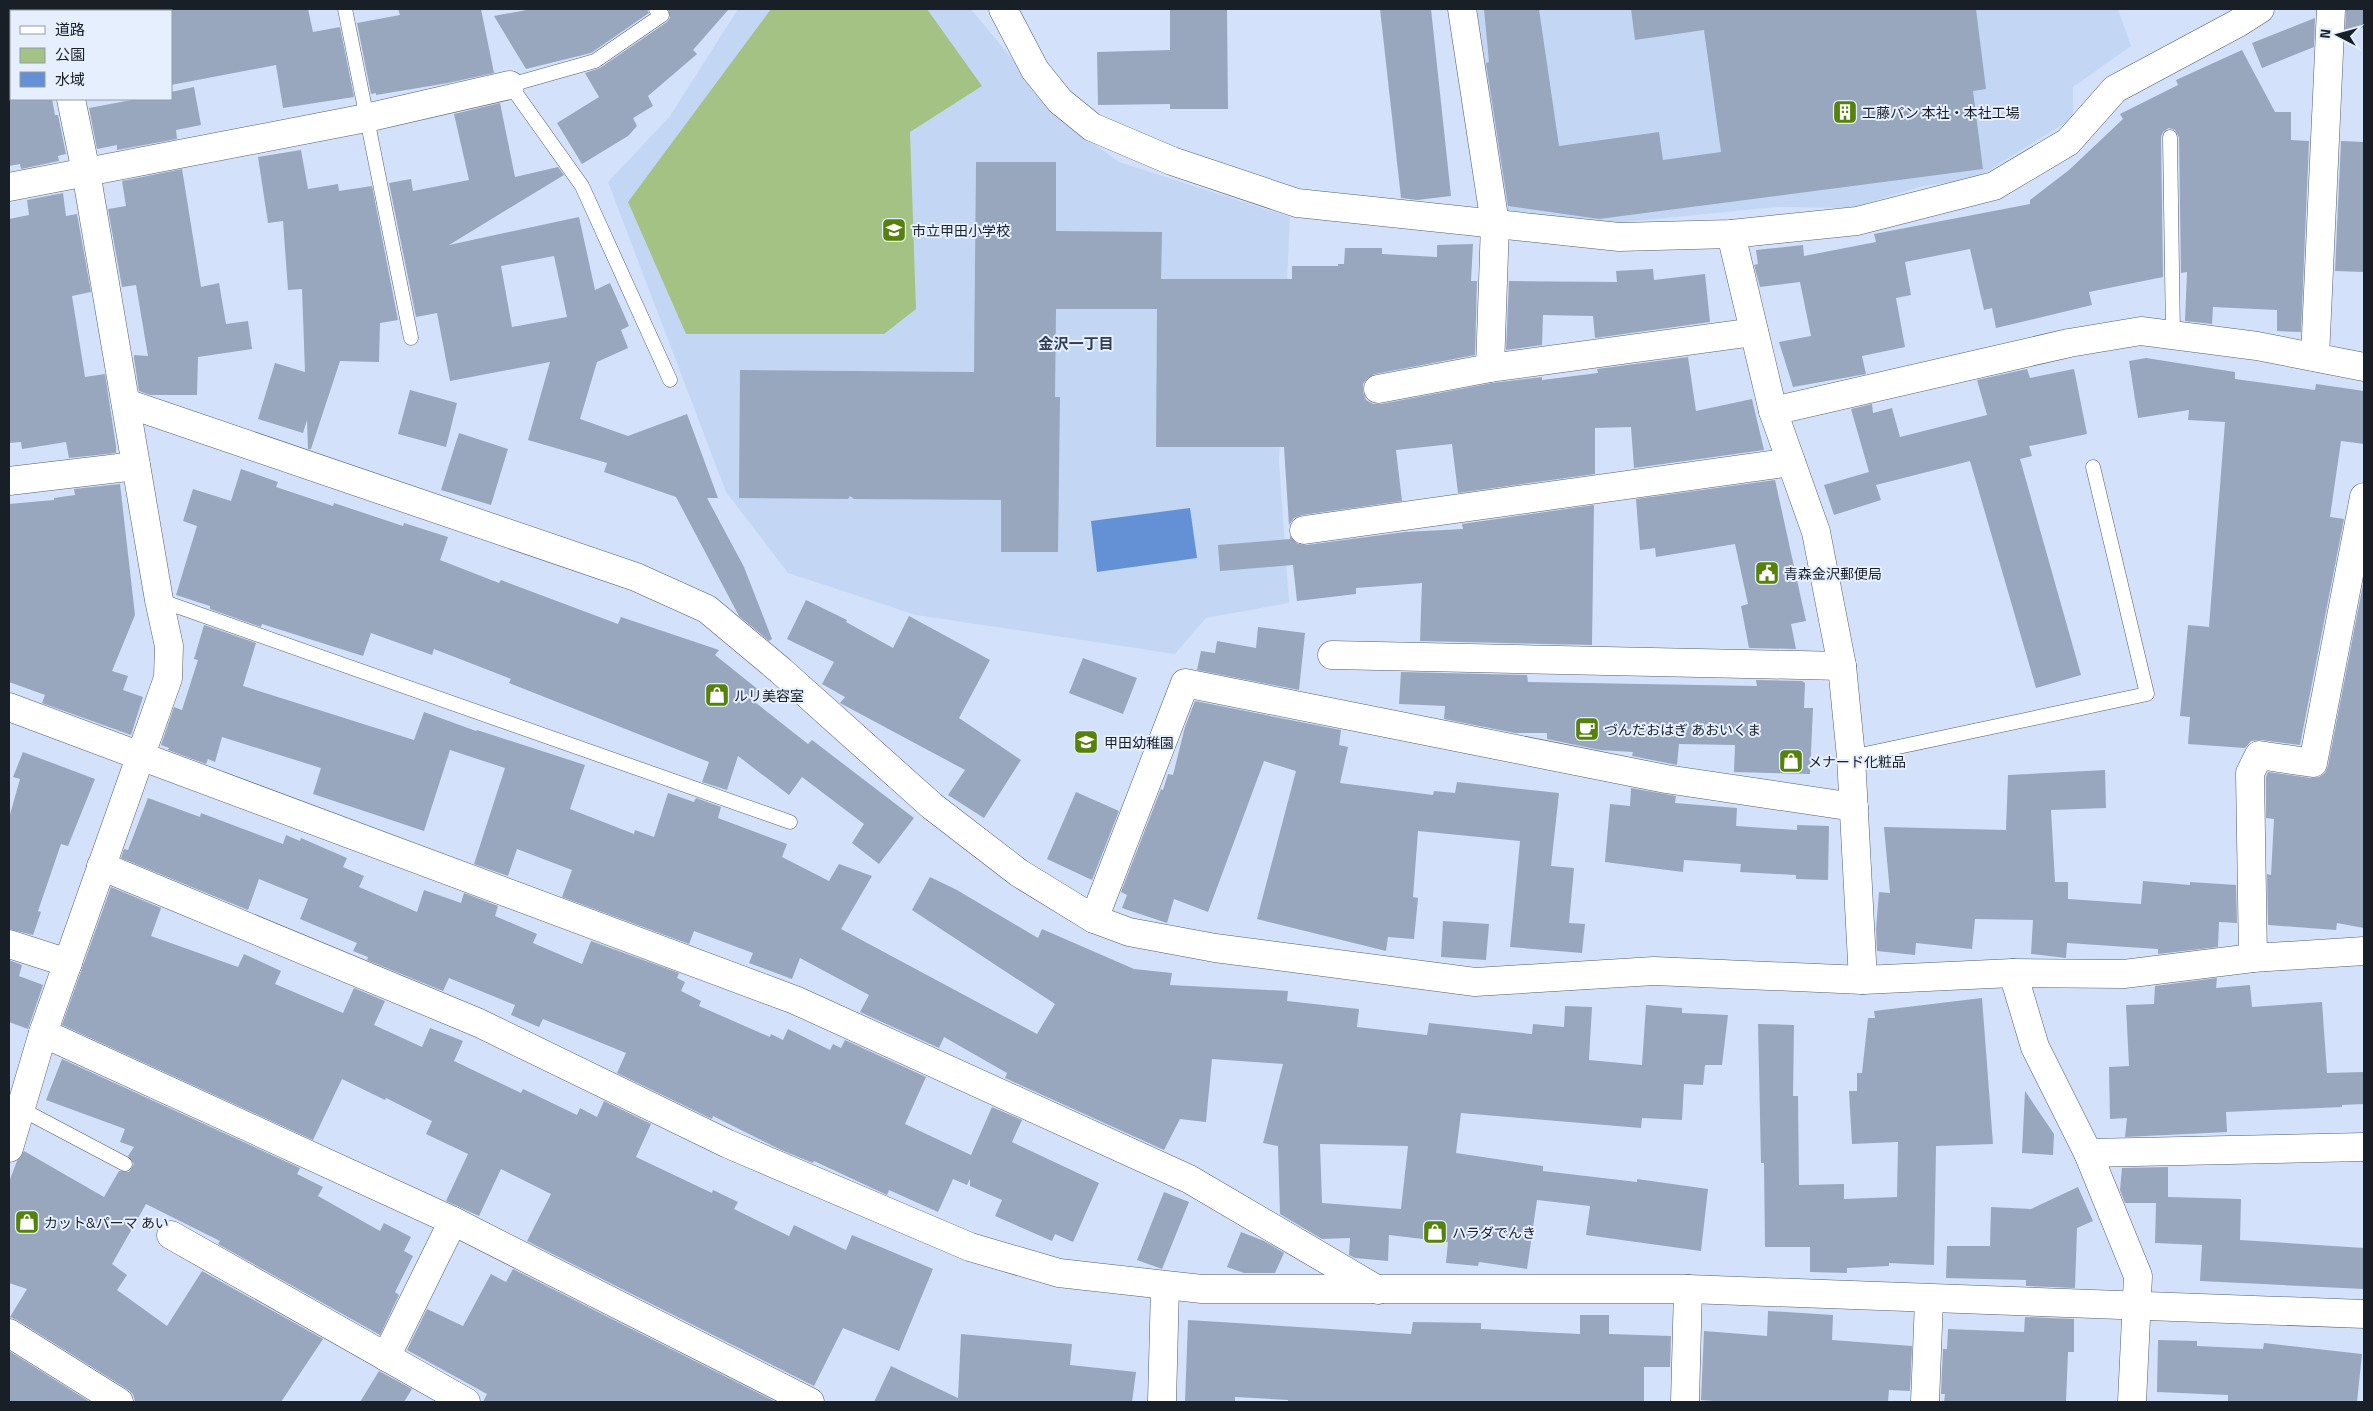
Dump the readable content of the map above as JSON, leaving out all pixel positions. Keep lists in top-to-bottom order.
{
  "districts": ["金沢一丁目"],
  "places": {
    "building": ["工藤パン 本社・本社工場"],
    "school or university": ["市立甲田小学校", "甲田幼稚園"],
    "public building": ["青森金沢郵便局"],
    "shop": [
      "ルリ美容室",
      "メナード化粧品",
      "カット&パーマ あい",
      "ハラダでんき"
    ],
    "cafe": ["づんだおはぎ あおいくま"]
  },
  "legend": ["道路", "公園", "水域"],
  "north": "left"
}
